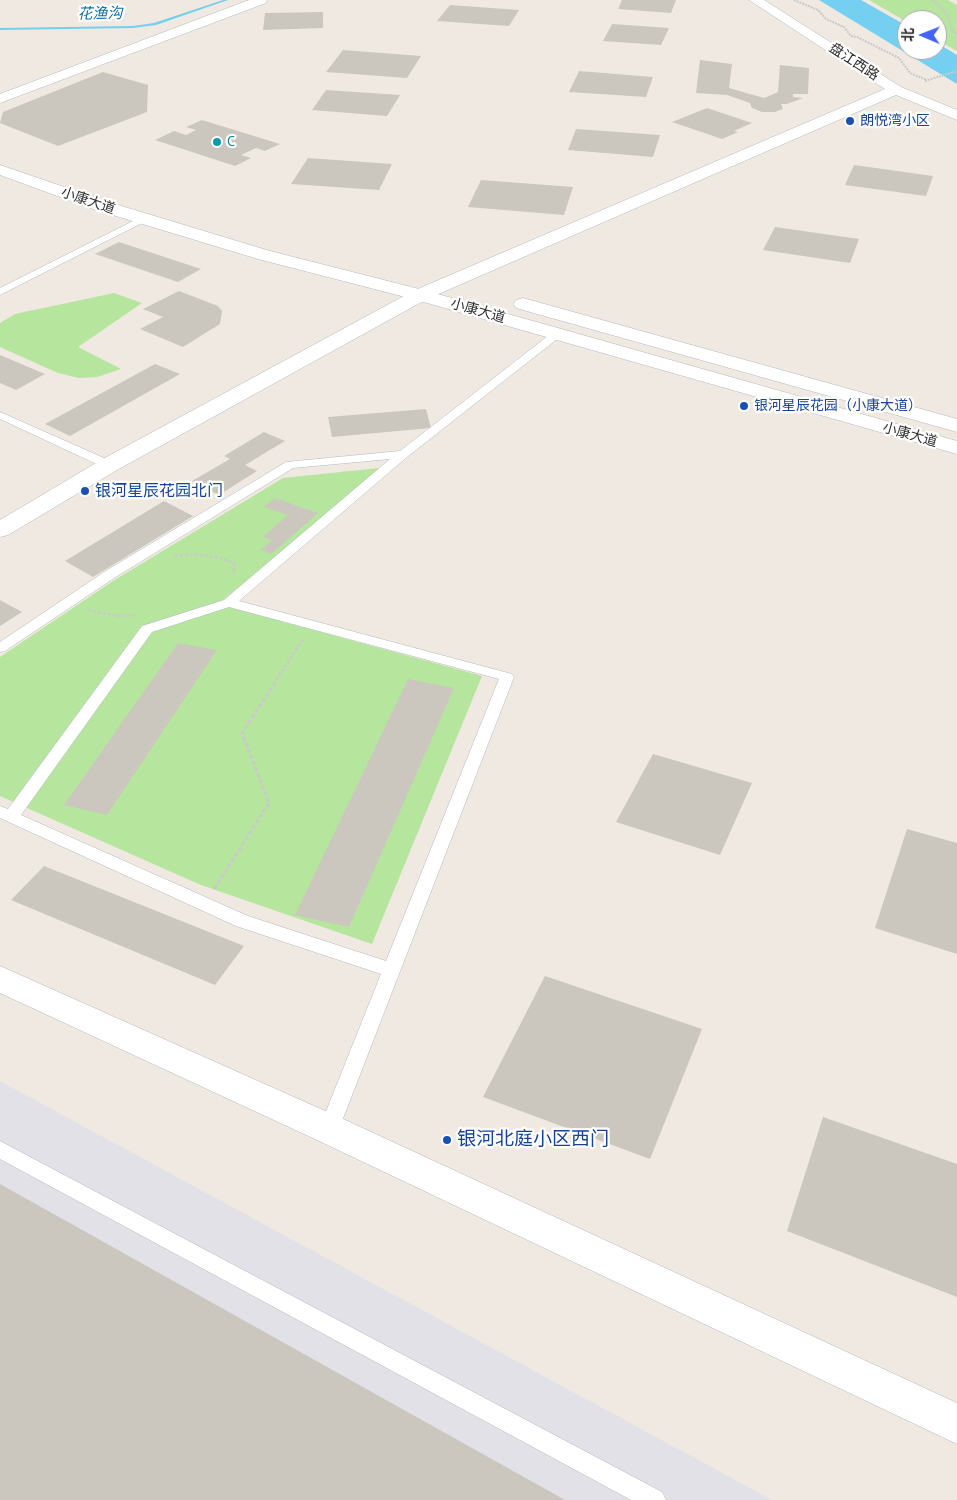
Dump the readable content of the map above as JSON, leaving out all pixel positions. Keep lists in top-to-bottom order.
{
  "streets": {
    "street": ["盘江西路", "小康大道"]
  },
  "water": ["花渔沟"],
  "places": [
    "朗悦湾小区",
    "C",
    "银河星辰花园（小康大道）",
    "银河星辰花园北门",
    "银河北庭小区西门"
  ],
  "north": "left"
}
